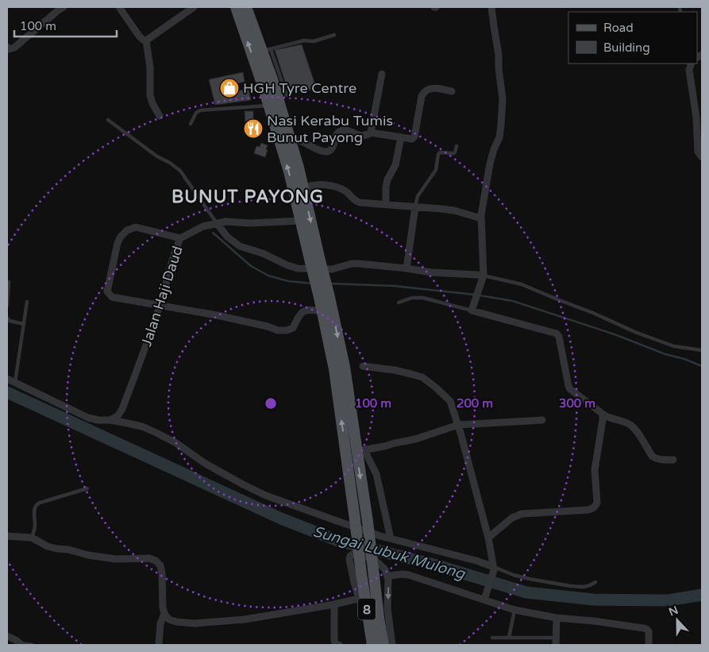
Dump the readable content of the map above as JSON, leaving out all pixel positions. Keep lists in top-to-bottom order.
{
  "streets": {
    "main road": ["8"],
    "street": ["Jalan Haji Daud"]
  },
  "crossings": [
    ["Jalan Haji Daud", "8"]
  ],
  "districts": ["BUNUT PAYONG"],
  "water": ["Sungai Lubuk Mulong"],
  "places": {
    "shop": ["HGH Tyre Centre"],
    "restaurant": ["Nasi Kerabu Tumis Bunut Payong"]
  },
  "legend": ["Road", "Building"],
  "scale_bar": "100 m",
  "north": "top",
  "rings": ["100 m", "200 m", "300 m"]
}
